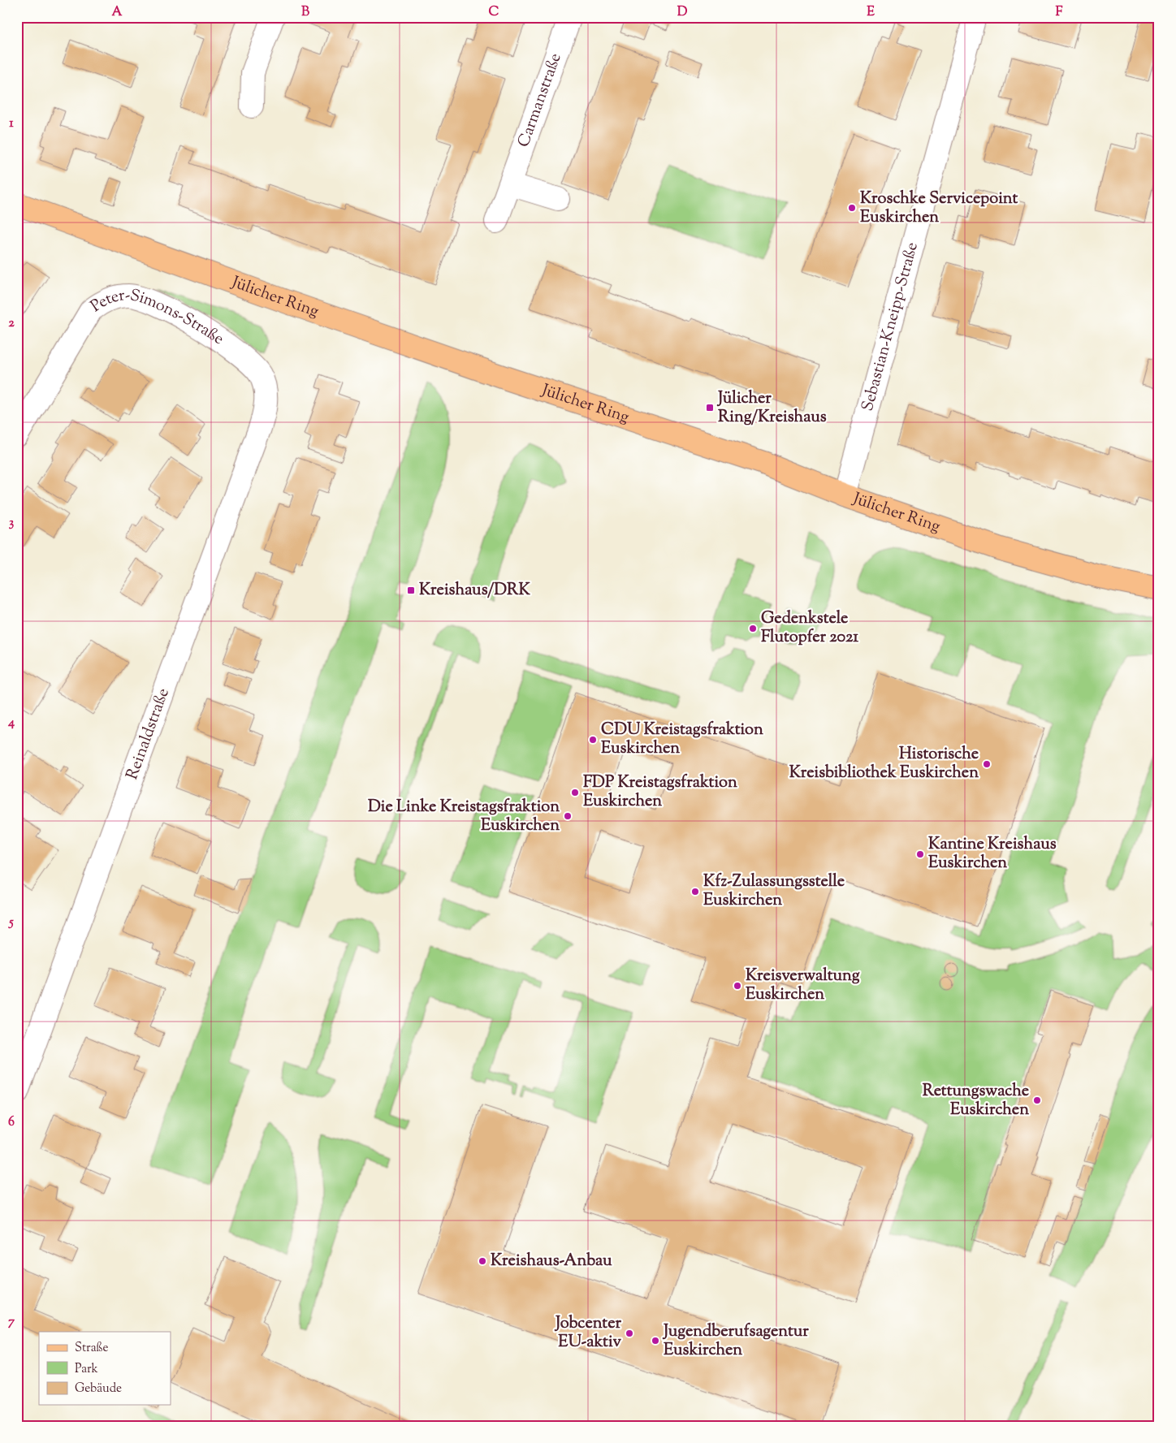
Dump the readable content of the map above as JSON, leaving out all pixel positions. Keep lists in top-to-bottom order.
{
  "streets": {
    "main road": ["Jülicher Ring"],
    "street": [
      "Carmanstraße",
      "Sebastian-Kneipp-Straße",
      "Peter-Simons-Straße",
      "Reinaldstraße"
    ]
  },
  "crossings": [
    ["Jülicher Ring", "Sebastian-Kneipp-Straße"],
    ["Peter-Simons-Straße", "Reinaldstraße"]
  ],
  "places": {
    "other": [
      "Kroschke Servicepoint Euskirchen",
      "Gedenkstele Flutopfer 2021",
      "CDU Kreistagsfraktion Euskirchen",
      "Historische Kreisbibliothek Euskirchen",
      "FDP Kreistagsfraktion Euskirchen",
      "Die Linke Kreistagsfraktion Euskirchen",
      "Kantine Kreishaus Euskirchen",
      "Kfz-Zulassungsstelle Euskirchen",
      "Kreisverwaltung Euskirchen",
      "Rettungswache Euskirchen",
      "Kreishaus-Anbau",
      "Jobcenter EU-aktiv",
      "Jugendberufsagentur Euskirchen"
    ],
    "transit": ["Jülicher Ring/Kreishaus", "Kreishaus/DRK"]
  },
  "legend": ["Straße", "Park", "Gebäude"],
  "grid": {
    "columns": [
      "A",
      "B",
      "C",
      "D",
      "E",
      "F"
    ],
    "rows": [
      "1",
      "2",
      "3",
      "4",
      "5",
      "6",
      "7"
    ]
  }
}
